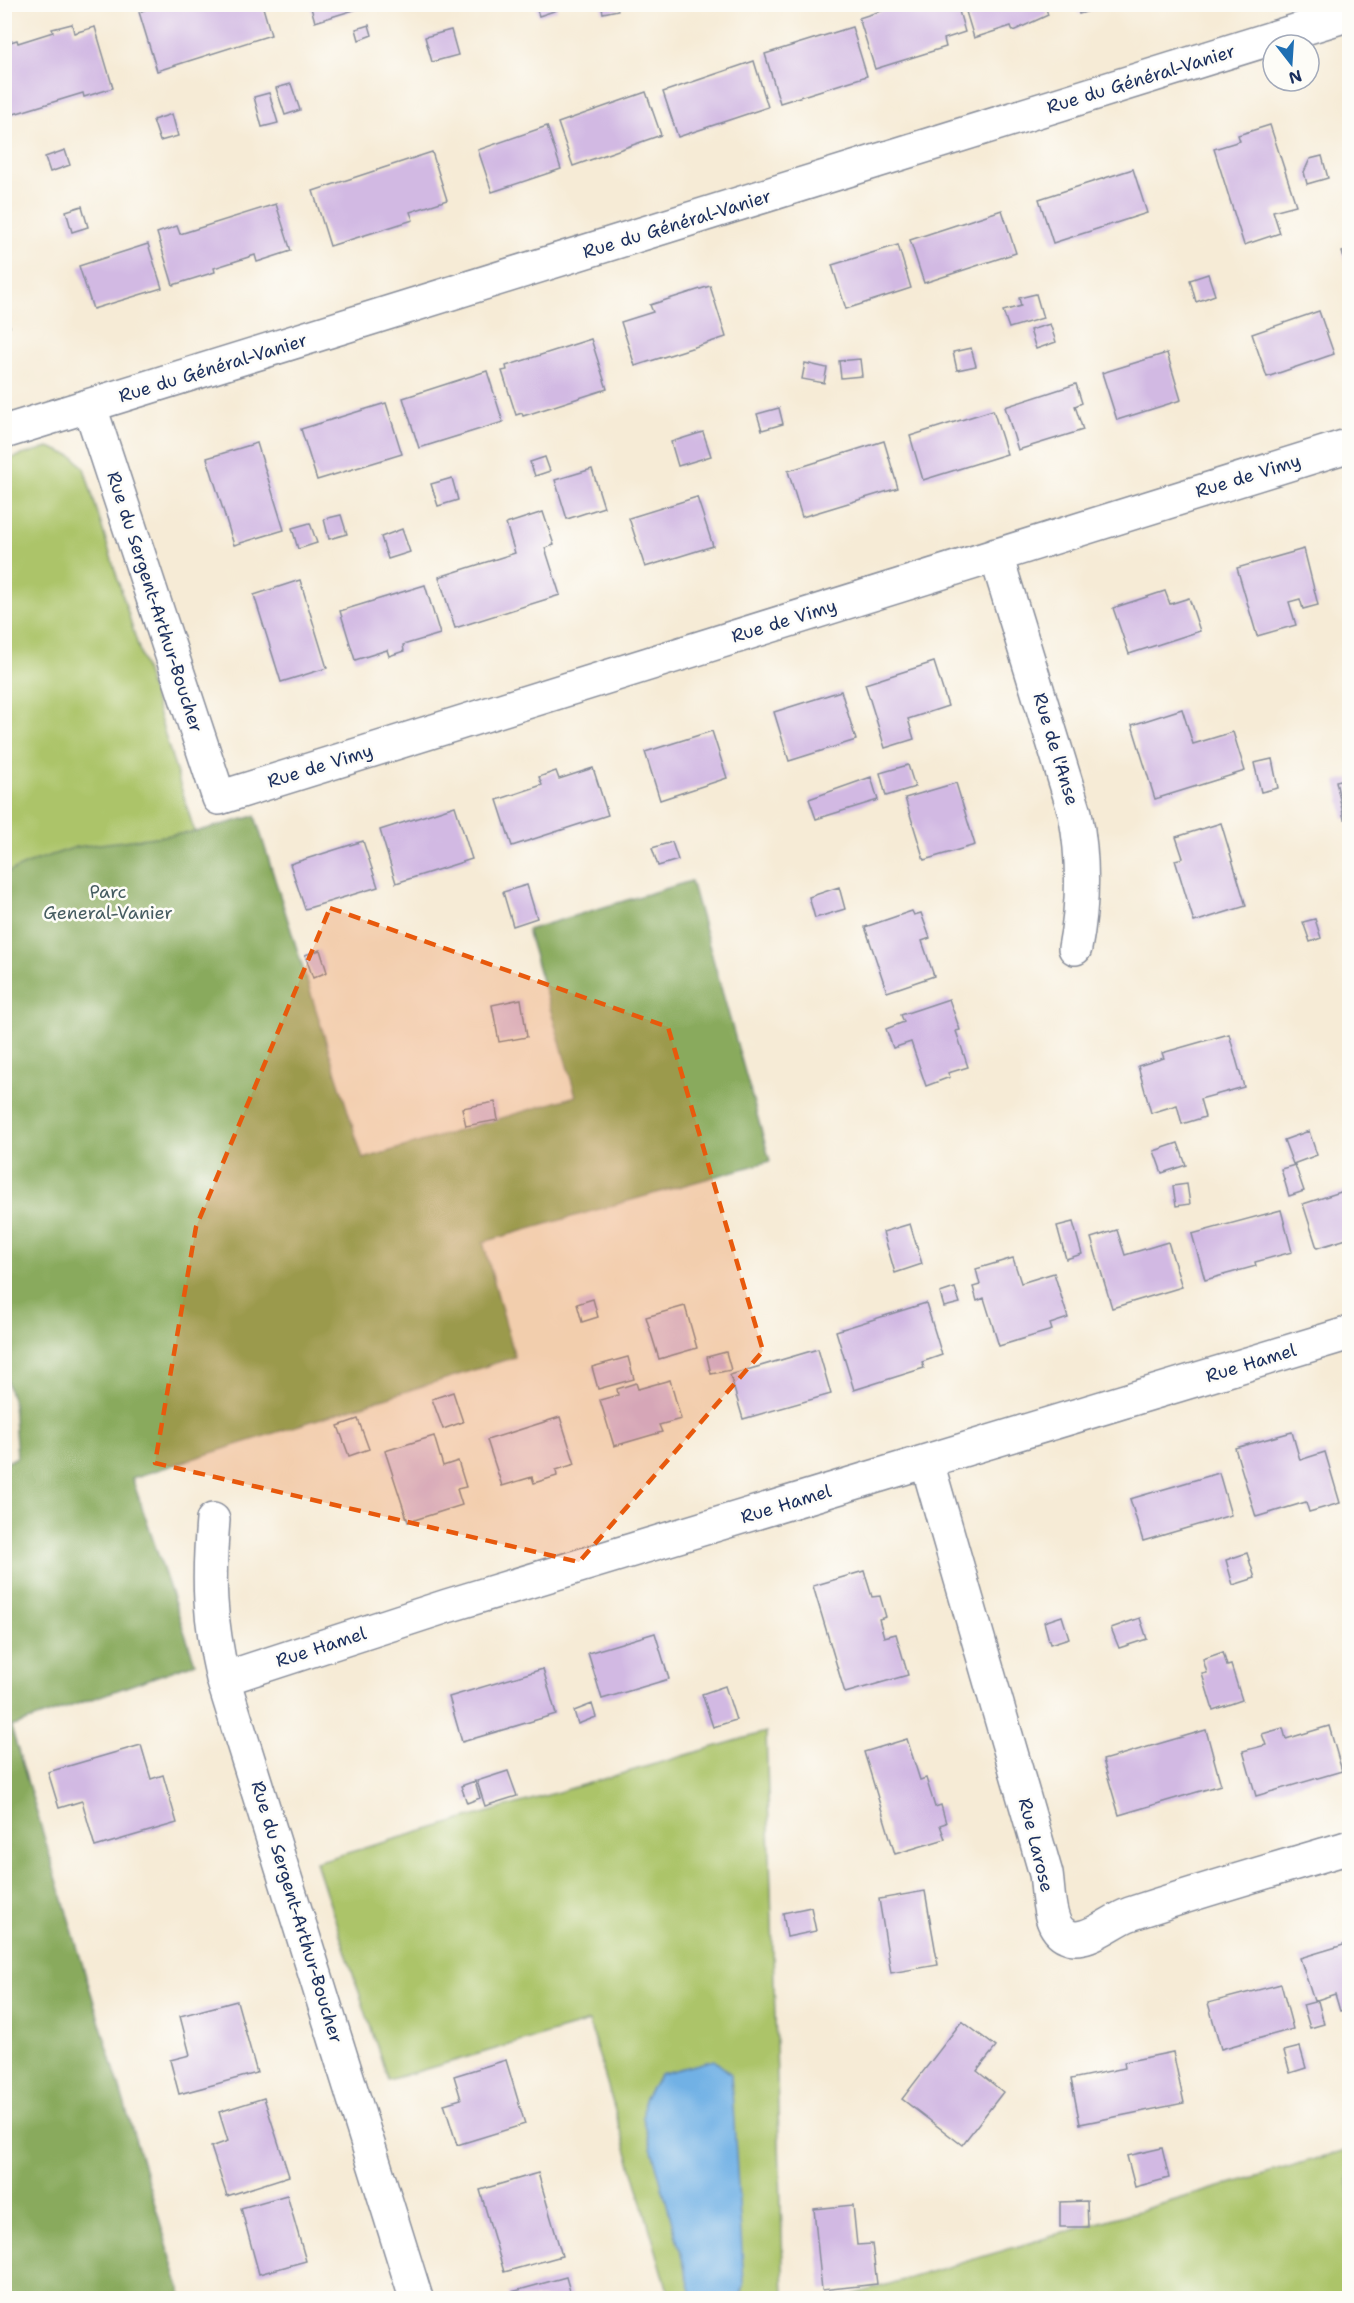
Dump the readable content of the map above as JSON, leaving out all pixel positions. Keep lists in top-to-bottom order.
{
  "streets": {
    "street": [
      "Rue du Général-Vanier",
      "Rue de Vimy",
      "Rue du Sergent-Arthur-Boucher",
      "Rue de l'Anse",
      "Rue Hamel",
      "Rue Larose"
    ]
  },
  "crossings": [
    ["Rue du Général-Vanier", "Rue du Sergent-Arthur-Boucher"],
    ["Rue de Vimy", "Rue du Sergent-Arthur-Boucher"],
    ["Rue de Vimy", "Rue de l'Anse"],
    ["Rue du Sergent-Arthur-Boucher", "Rue Hamel"],
    ["Rue Hamel", "Rue Larose"]
  ],
  "parks": ["Parc General-Vanier"],
  "north": "bottom"
}
